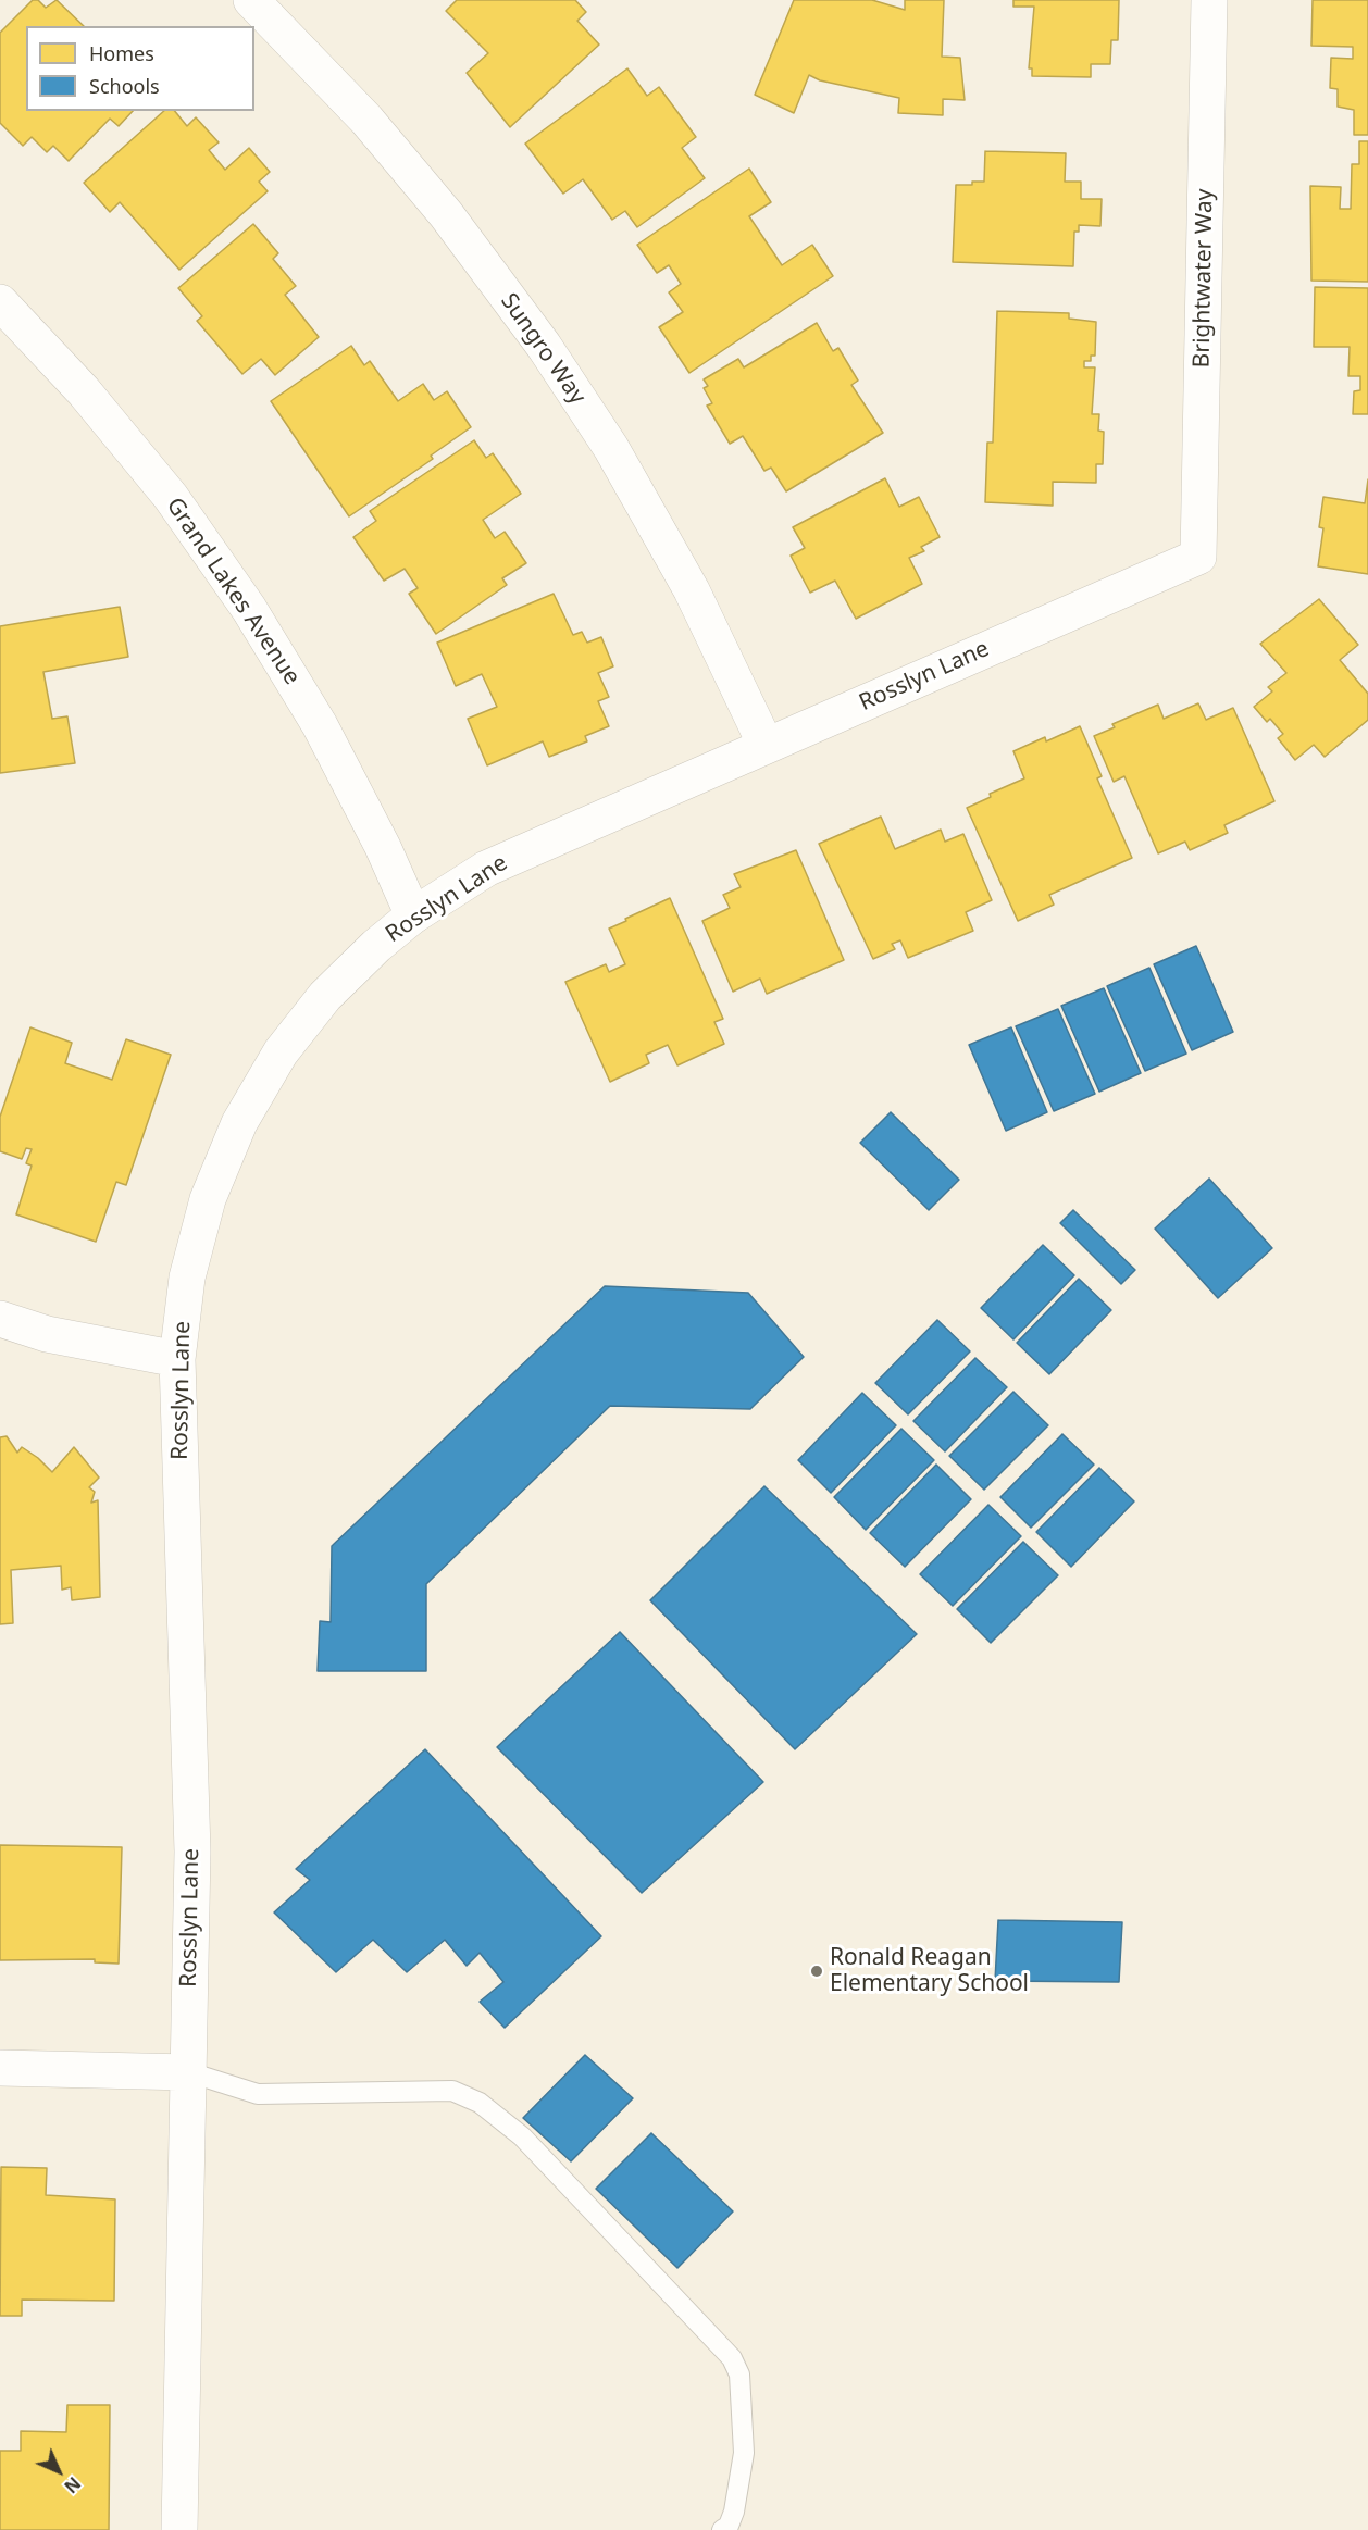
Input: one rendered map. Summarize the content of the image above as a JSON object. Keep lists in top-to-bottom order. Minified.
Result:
{"streets":{"street":["Brightwater Way","Sungro Way","Grand Lakes Avenue","Rosslyn Lane"]},"crossings":[["Brightwater Way","Rosslyn Lane"],["Sungro Way","Rosslyn Lane"],["Grand Lakes Avenue","Rosslyn Lane"]],"places":["Ronald Reagan Elementary School"],"legend":["Homes","Schools"],"north":"bottom right"}
